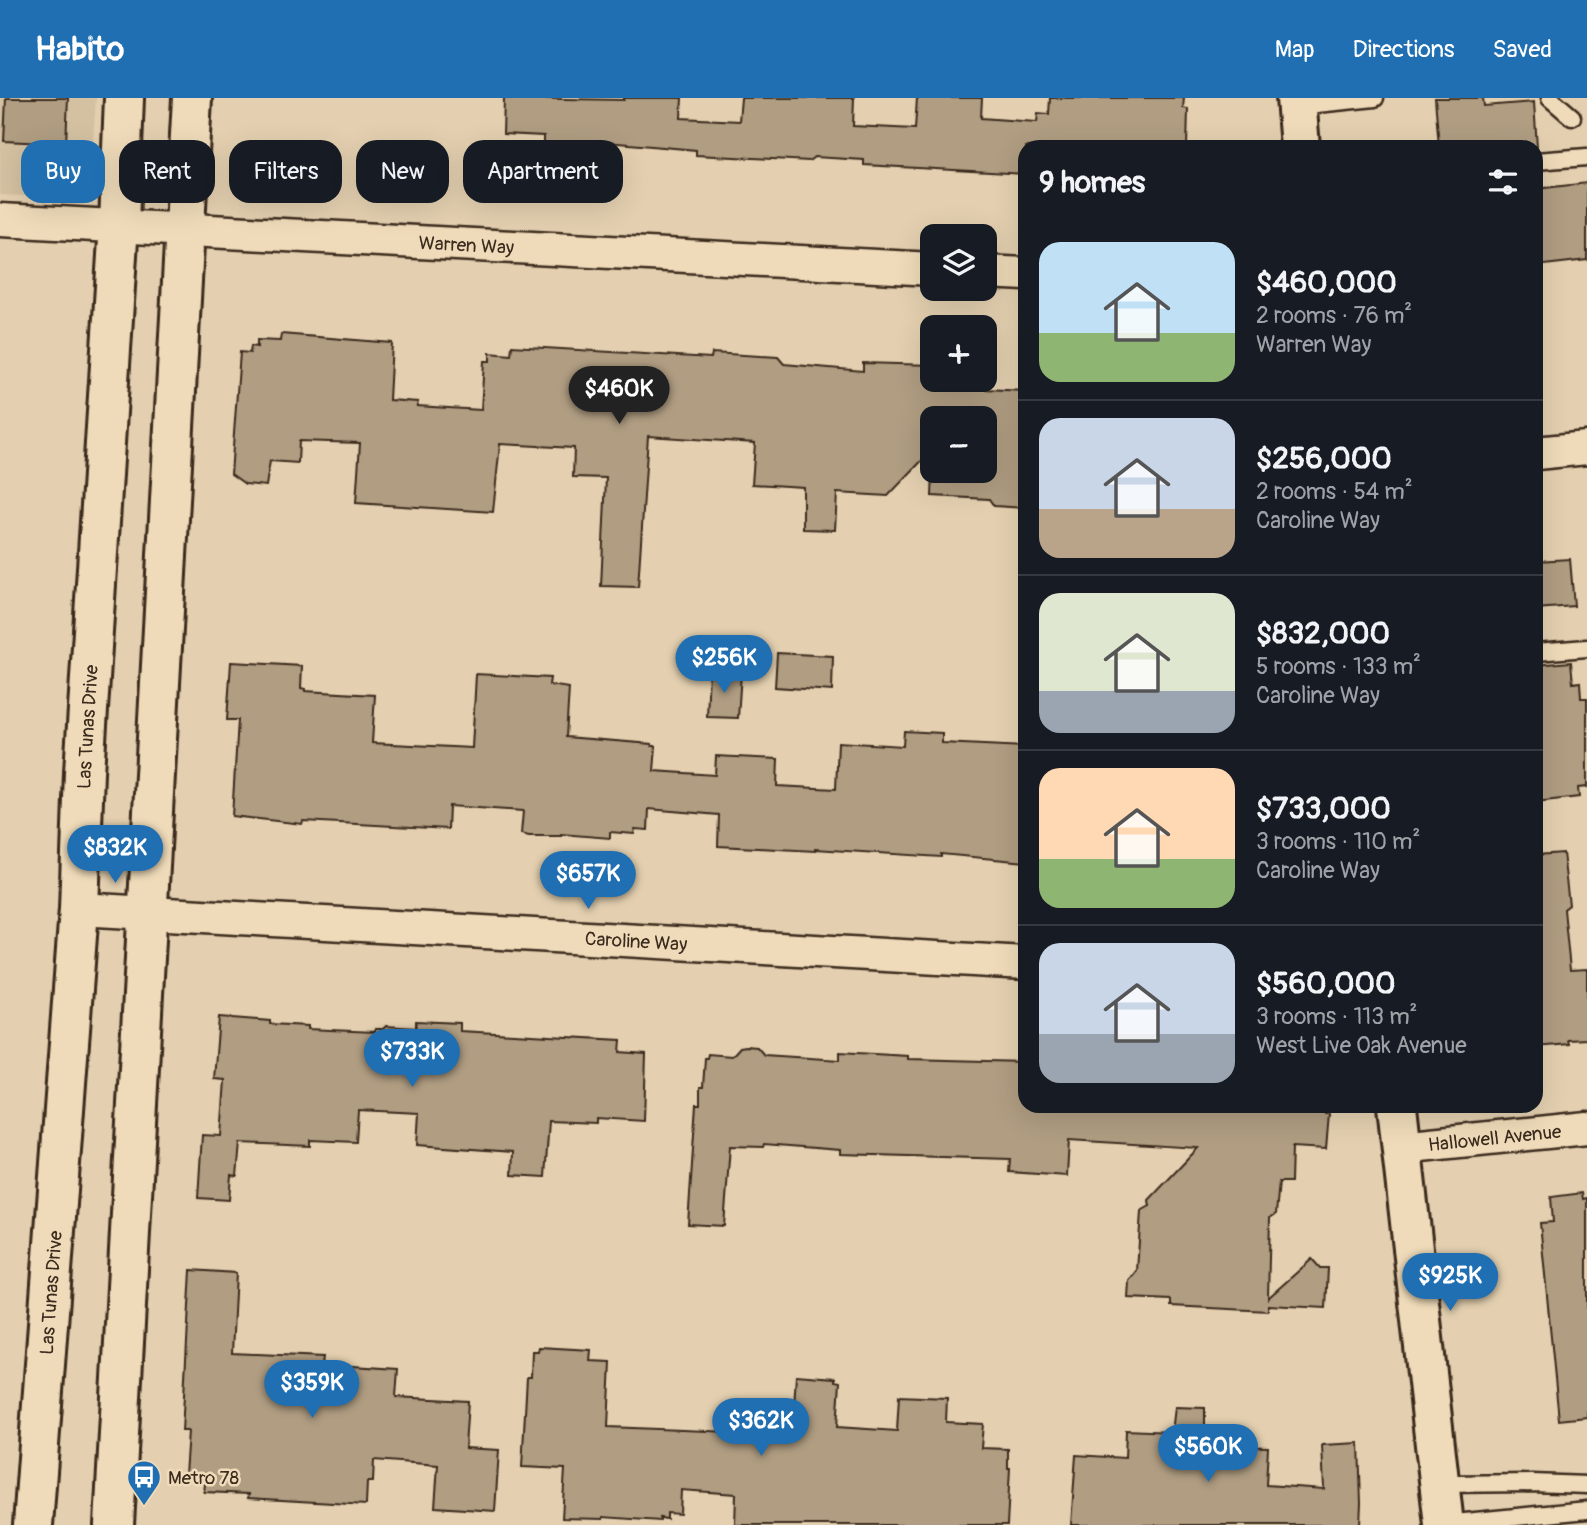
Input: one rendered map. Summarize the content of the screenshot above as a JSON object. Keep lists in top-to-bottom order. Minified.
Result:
{"streets":{"main road":["Las Tunas Drive"],"street":["Warren Way","Caroline Way","Hallowell Avenue"]},"crossings":[["Warren Way","Las Tunas Drive"],["Las Tunas Drive","Caroline Way"]],"places":{"bus stop":["Metro 78"]},"page":{"header":"Habito","nav":["Map","Directions","Saved"],"chip":["Buy","Rent","Filters","New","Apartment"],"heading":"9 homes","map_buttons":["+","−"],"list":[{"name":"$460,000","note":"2 rooms · 76 m² · Warren Way"},{"name":"$256,000","note":"2 rooms · 54 m² · Caroline Way"},{"name":"$832,000","note":"5 rooms · 133 m² · Caroline Way"},{"name":"$733,000","note":"3 rooms · 110 m² · Caroline Way"},{"name":"$560,000","note":"3 rooms · 113 m² · West Live Oak Avenue"}],"price":["$460K","$256K","$832K","$657K","$733K","$925K","$359K","$362K","$560K"]}}
